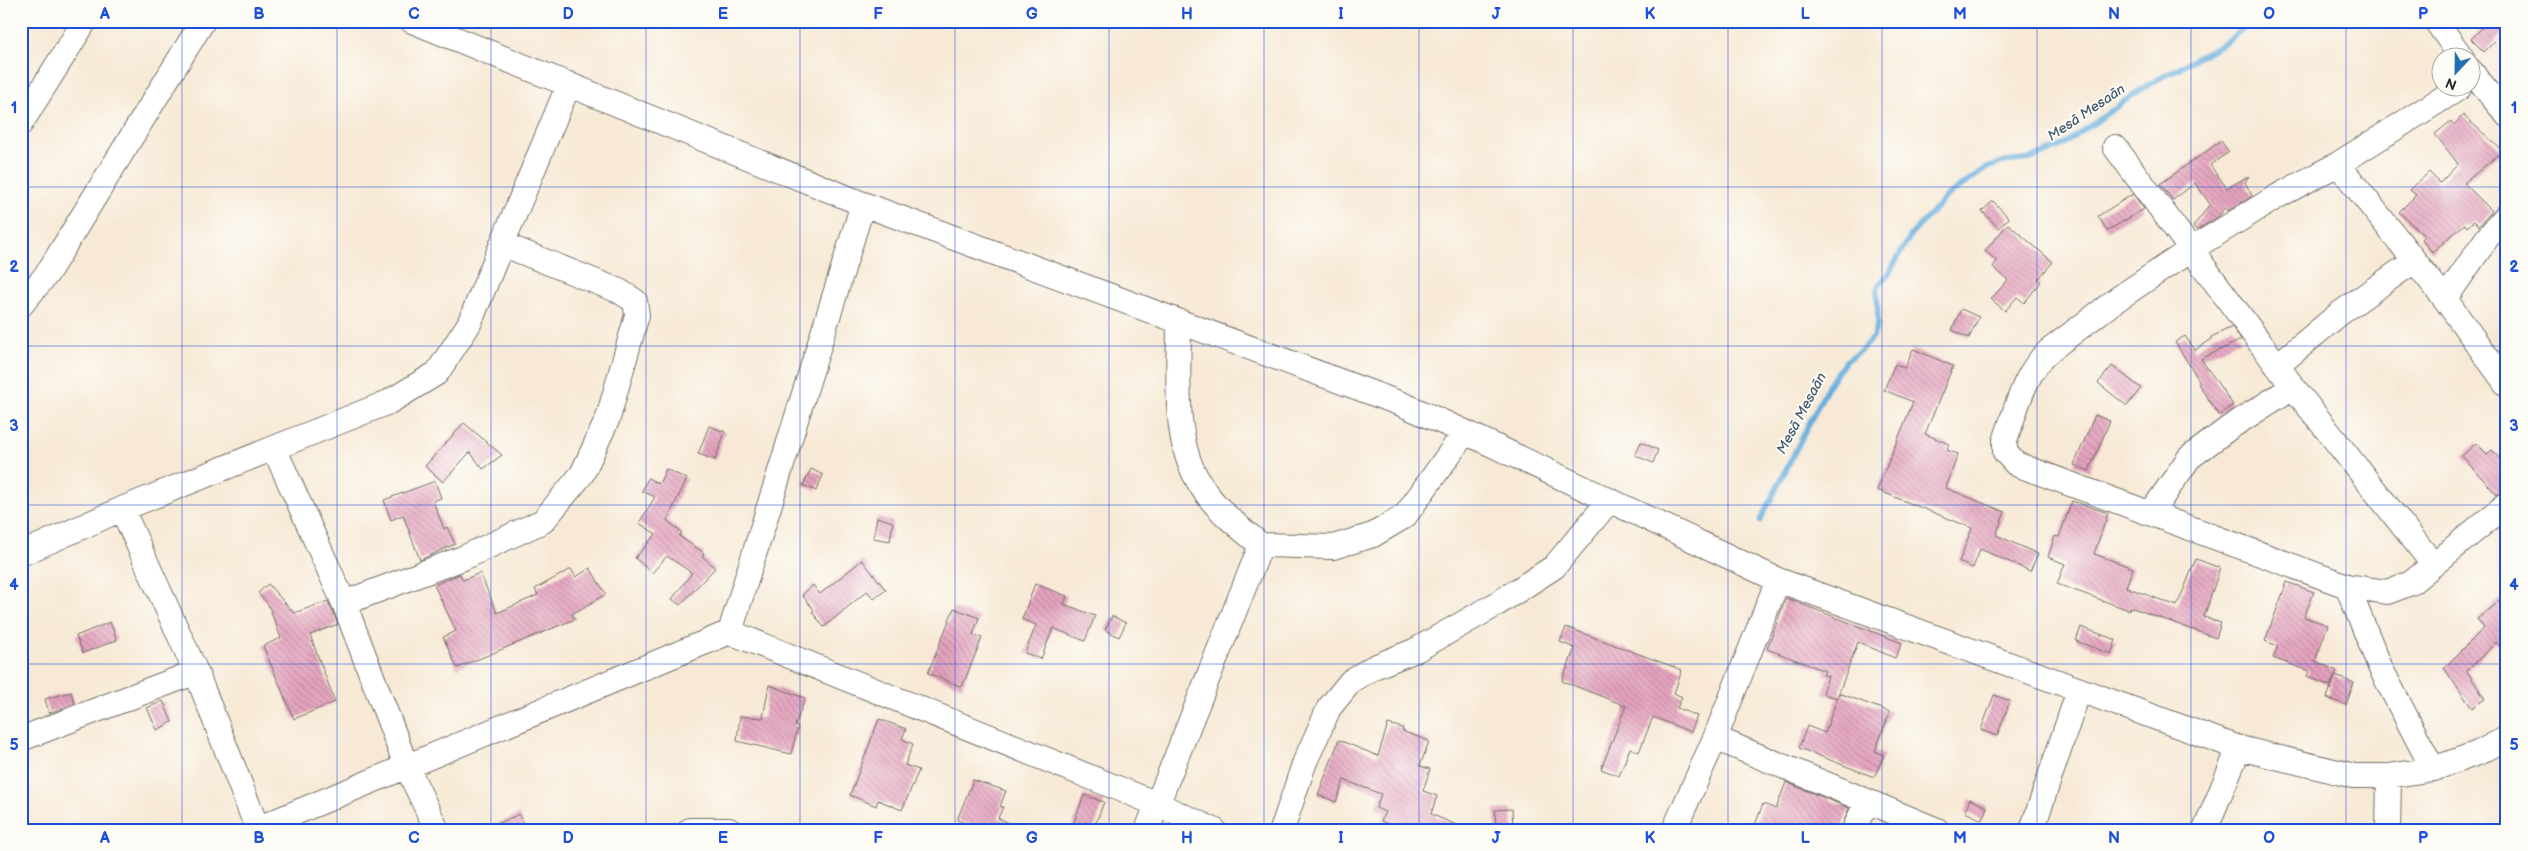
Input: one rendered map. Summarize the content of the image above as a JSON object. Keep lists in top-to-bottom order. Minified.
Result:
{"water":["Mesā Mesaān"],"north":"bottom","grid":{"columns":["A","B","C","D","E","F","G","H","I","J","K","L","M","N","O","P"],"rows":["1","2","3","4","5"]}}
